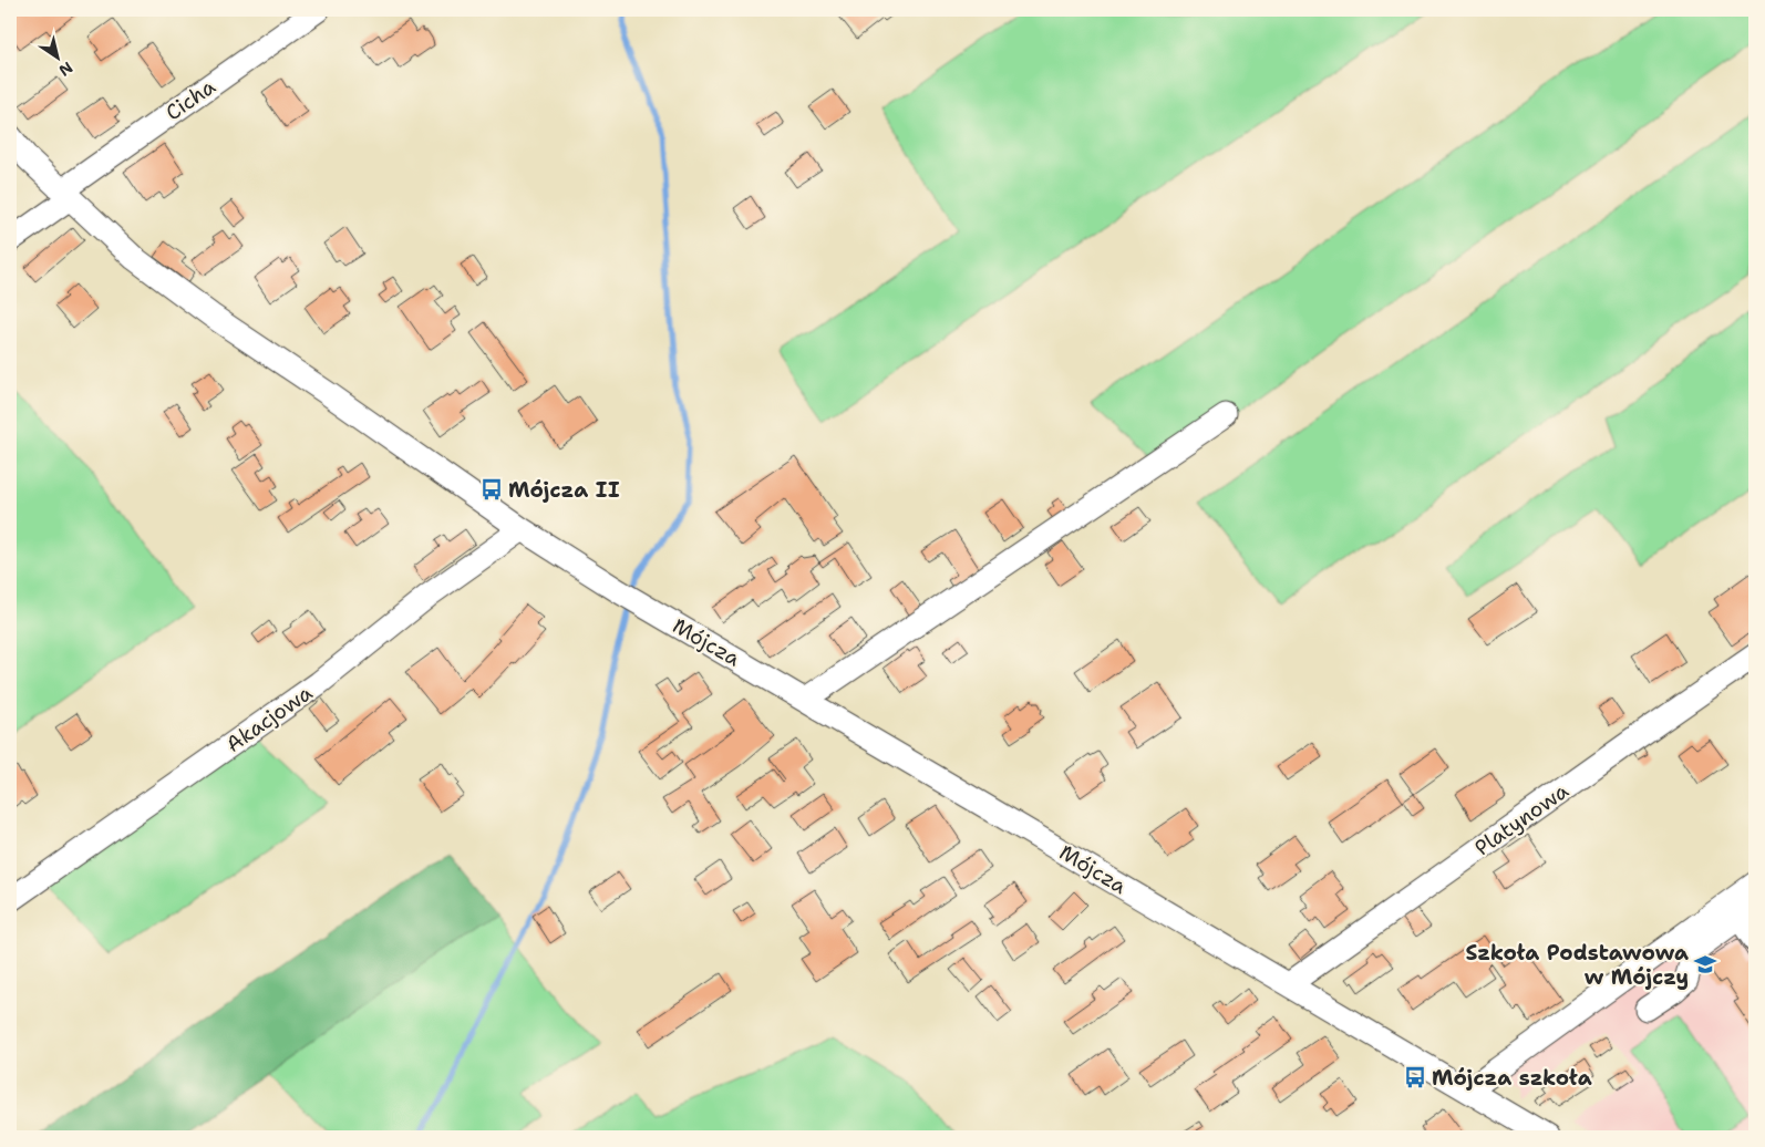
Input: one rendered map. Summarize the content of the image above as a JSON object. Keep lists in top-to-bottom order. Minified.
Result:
{"streets":{"street":["Cicha","Mójcza","Akacjowa","Platynowa"]},"crossings":[["Cicha","Mójcza"],["Mójcza","Akacjowa"],["Mójcza","Platynowa"]],"places":{"bus stop":["Mójcza II","Mójcza szkoła"],"school or university":["Szkoła Podstawowa w Mójczy"]},"north":"bottom right"}
